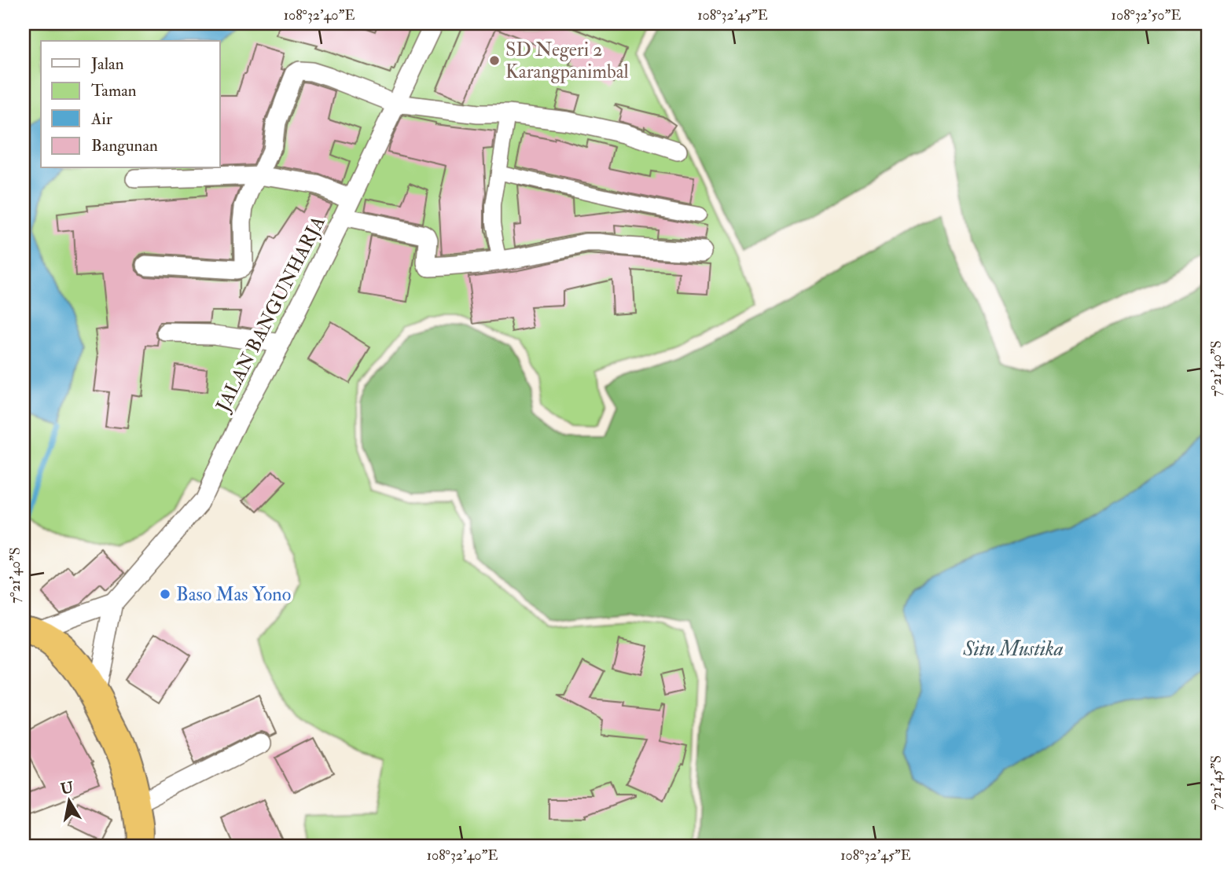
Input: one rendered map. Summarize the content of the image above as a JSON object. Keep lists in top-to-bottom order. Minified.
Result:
{"streets":{"street":["JALAN BANGUNHARJA"]},"water":["Situ Mustika"],"places":["SD Negeri 2 Karangpanimbal","Baso Mas Yono"],"legend":["Jalan","Taman","Air","Bangunan"],"north":"top","coordinates":["108°32'40\"E","108°32'45\"E","108°32'50\"E","7°21'40\"S","7°21'45\"S"]}
